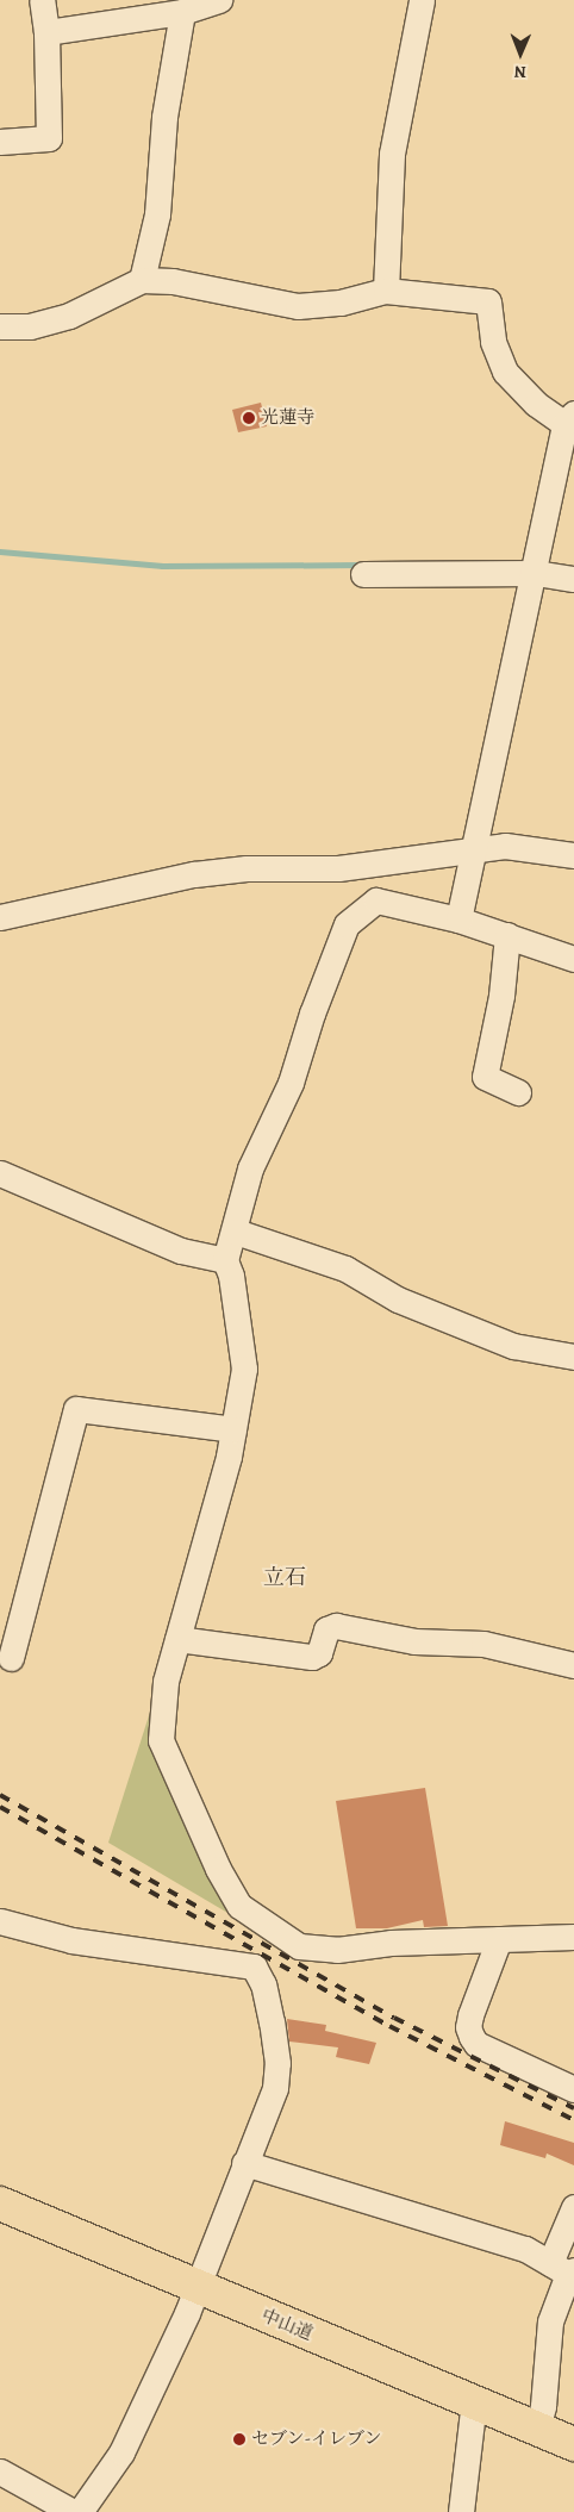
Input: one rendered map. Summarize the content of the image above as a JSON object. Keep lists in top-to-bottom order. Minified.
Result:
{"streets":{"highway":["中山道"]},"districts":["立石"],"places":["光蓮寺","セブン-イレブン"],"north":"bottom"}
